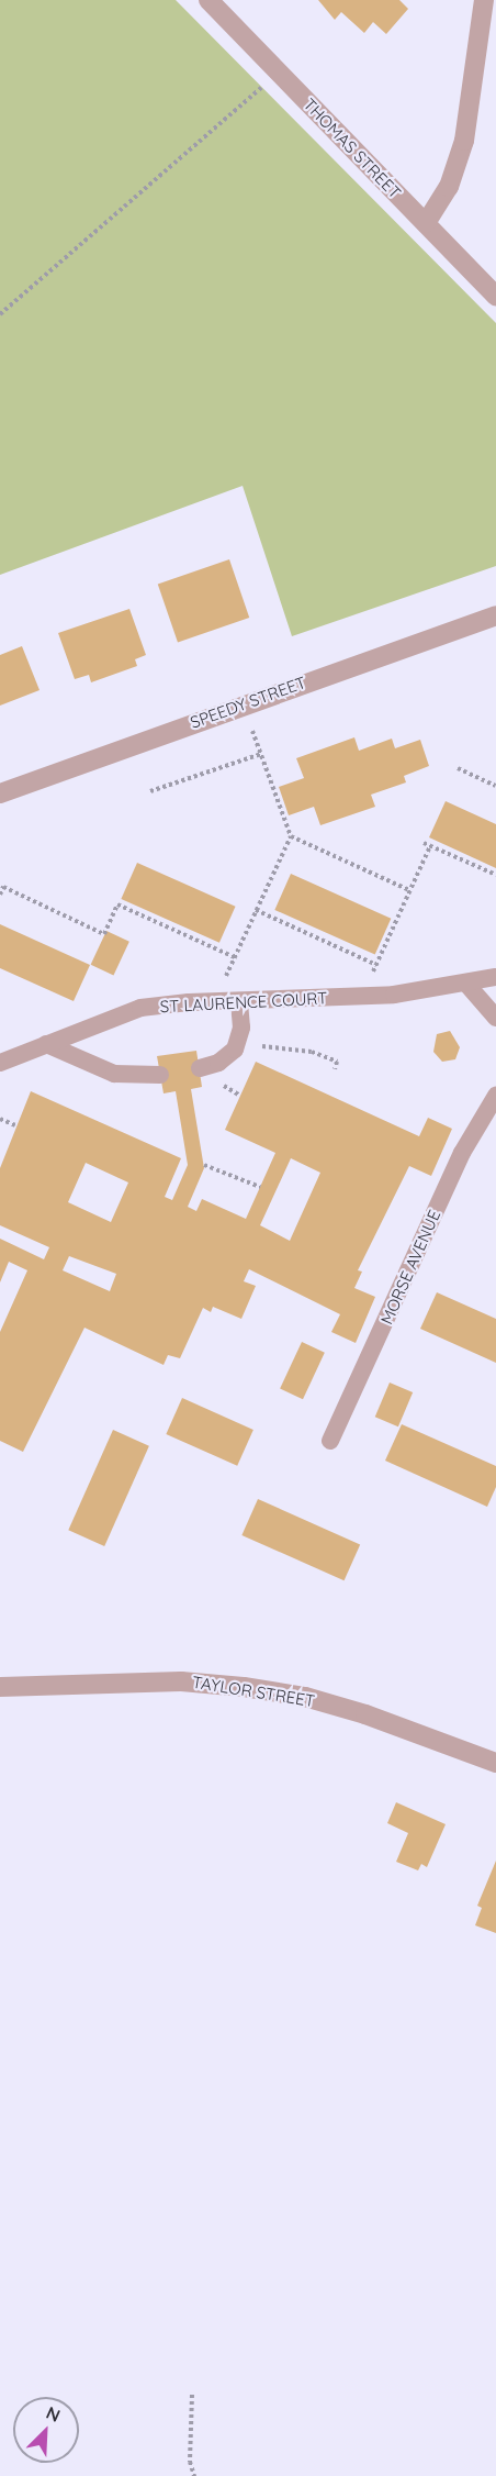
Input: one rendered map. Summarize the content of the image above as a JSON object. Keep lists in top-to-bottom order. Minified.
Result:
{"streets":{"street":["THOMAS STREET","SPEEDY STREET","TAYLOR STREET"],"lane":["ST LAURENCE COURT","MORSE AVENUE"]},"north":"top right"}
